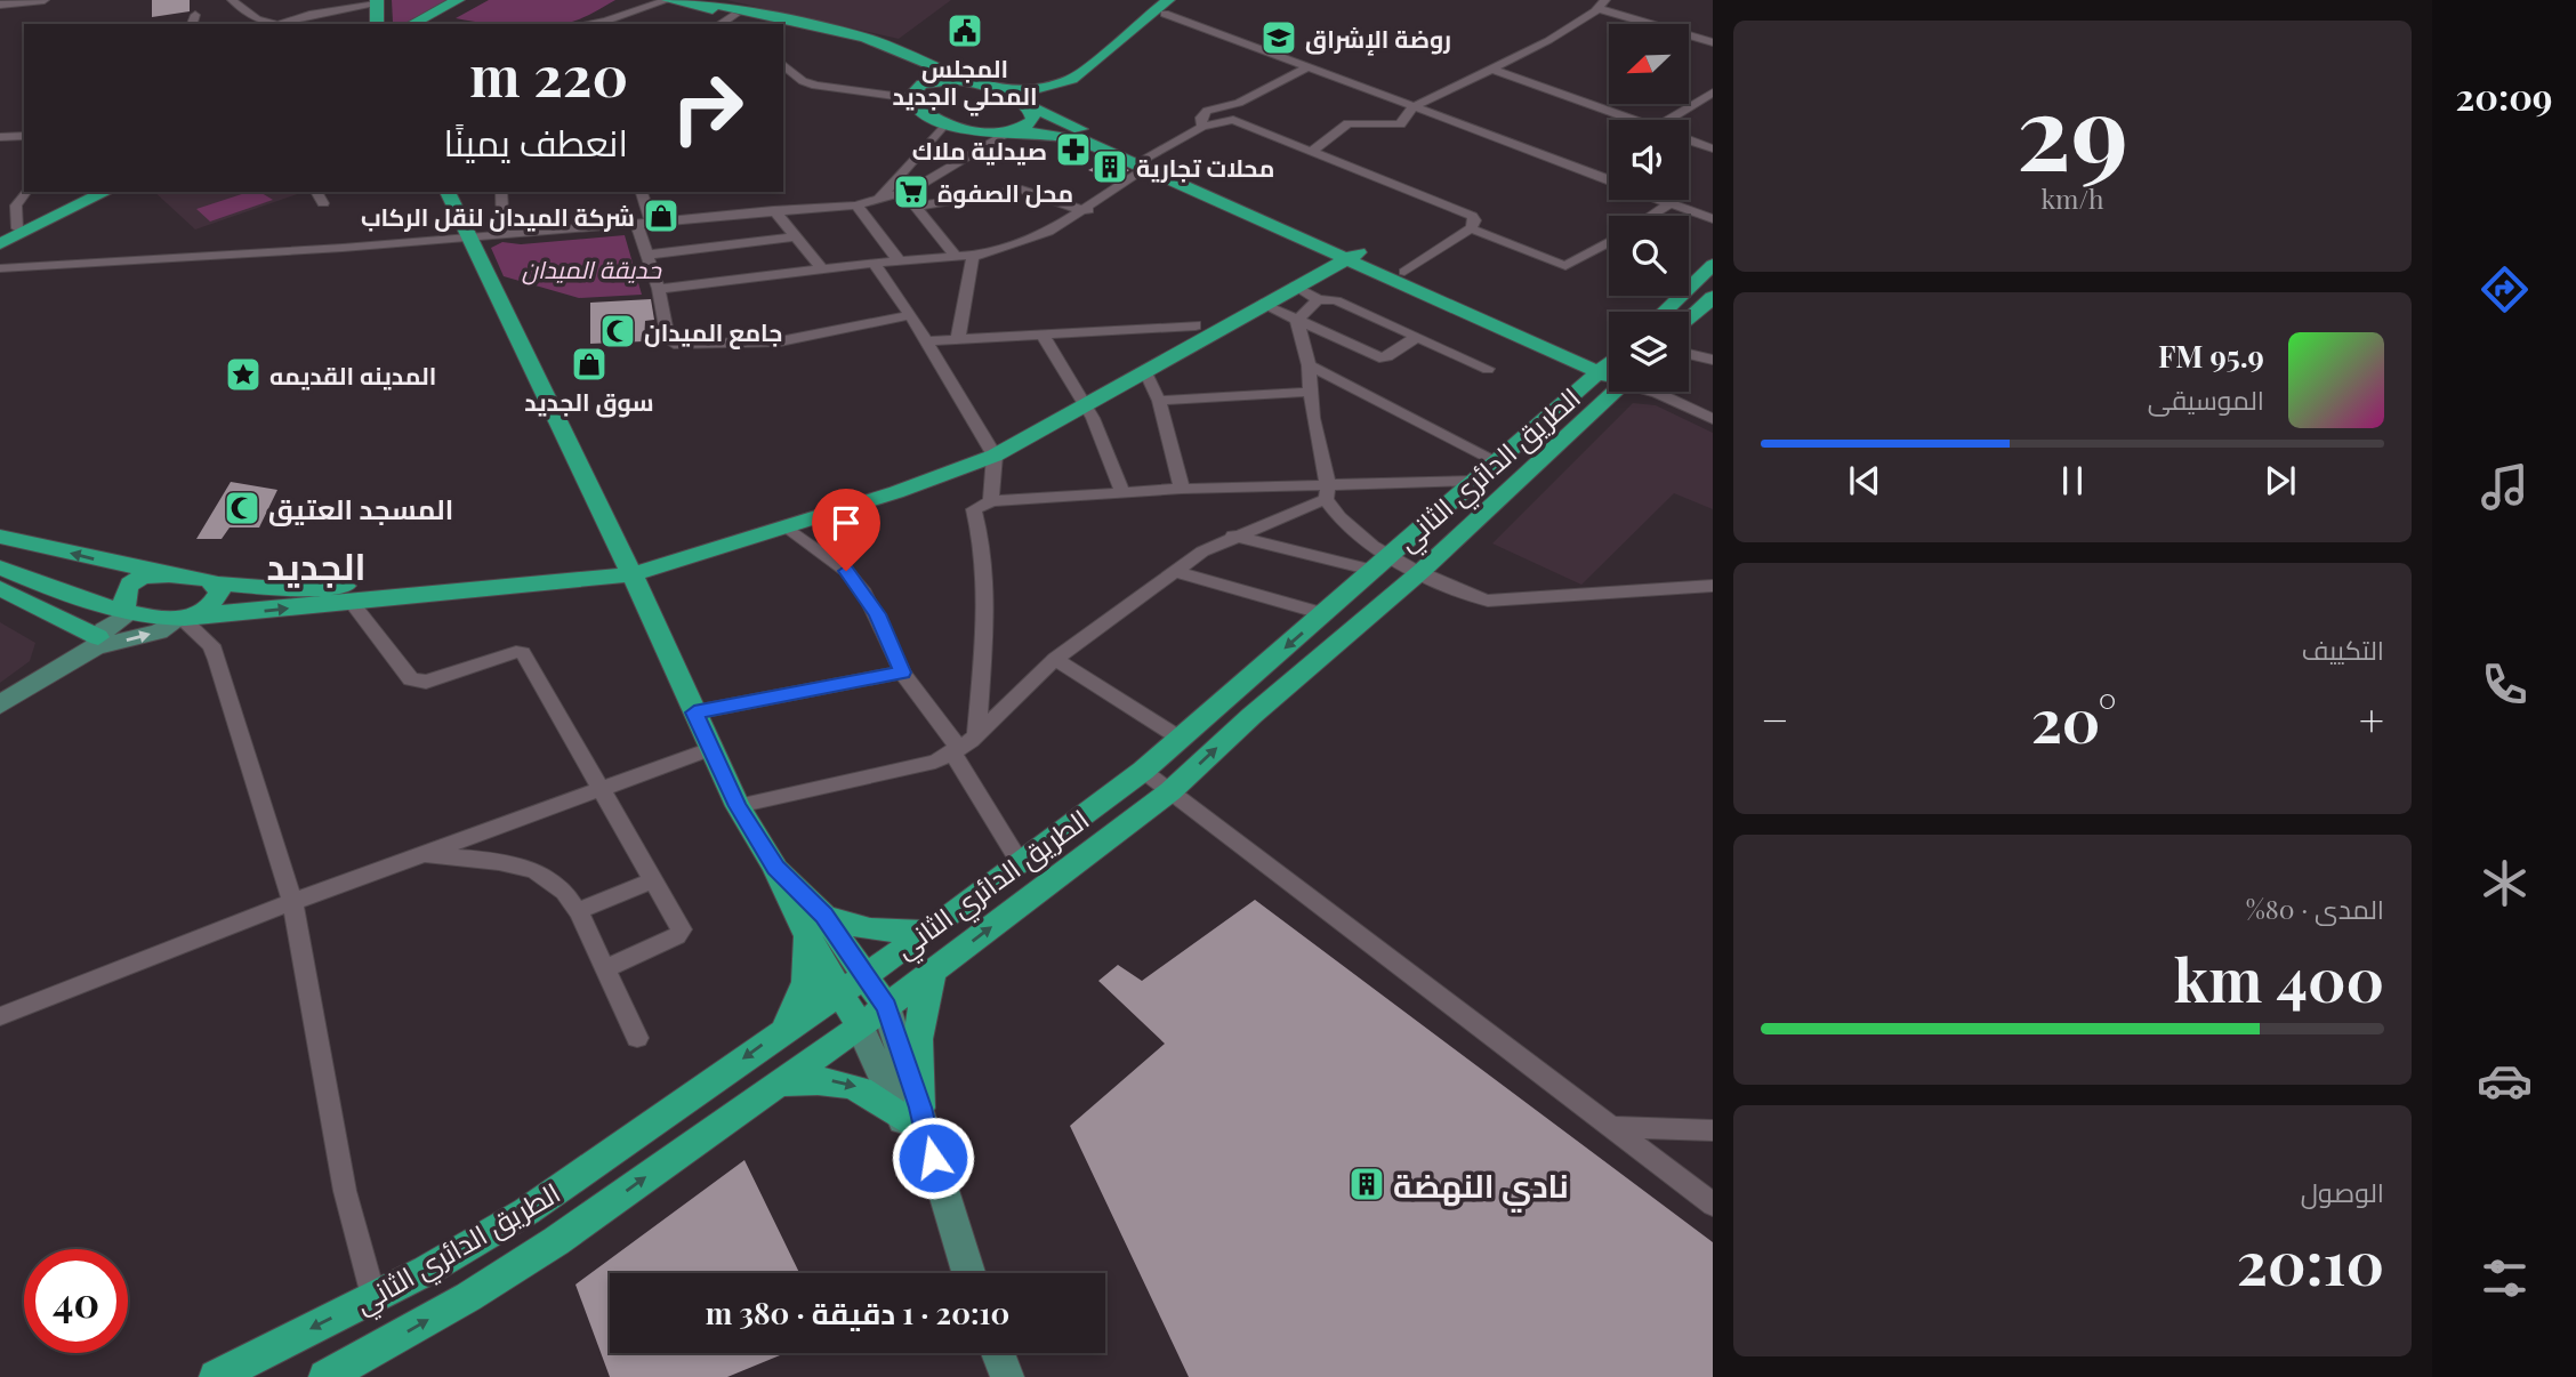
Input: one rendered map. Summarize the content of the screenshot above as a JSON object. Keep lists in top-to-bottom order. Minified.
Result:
{"streets":{"main road":["الطريق الدائري الثاني"]},"districts":["الجديد"],"parks":["حديقة الميدان"],"places":{"public building":["المجلس المحلي الجديد"],"school or university":["روضة الإشراق"],"pharmacy":["صيدلية ملاك"],"building":["محلات تجارية","نادي النهضة"],"supermarket":["محل الصفوة"],"shop":["شركة الميدان لنقل الركاب","سوق الجديد"],"mosque":["جامع الميدان","المسجد العتيق"],"place":["المدينه القديمه"]},"north":"bottom left","page":{"tabs":"20:09","tile":[["29","km/h"],"التكييف",["المدى · 80%","400 km"],["الوصول","20:10"]],"turn":["220 m","انعطف يمينًا"],"song":["95.9 FM","الموسيقى"],"heat":["−","20°","+"],"limit":"40","trip":"20:10 · 1 دقيقة · 380 m"}}
